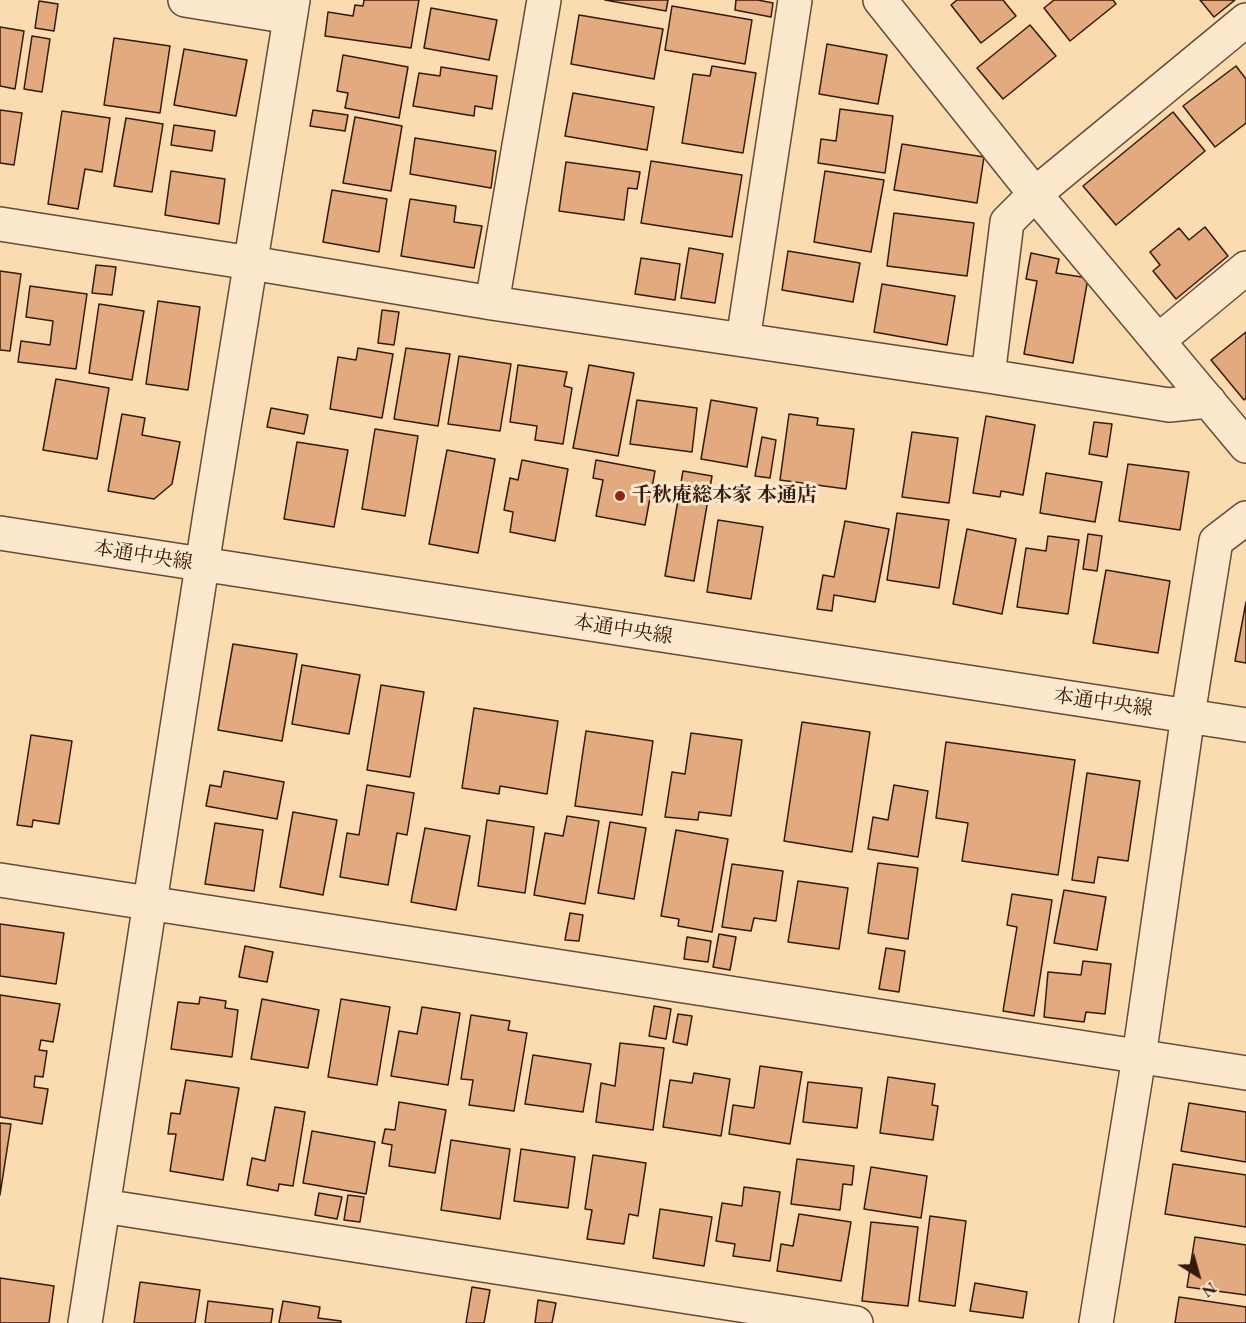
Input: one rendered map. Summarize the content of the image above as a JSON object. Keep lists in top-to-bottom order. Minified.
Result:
{"streets":{"street":["本通中央線"]},"places":["千秋庵総本家 本通店"],"north":"bottom right"}
